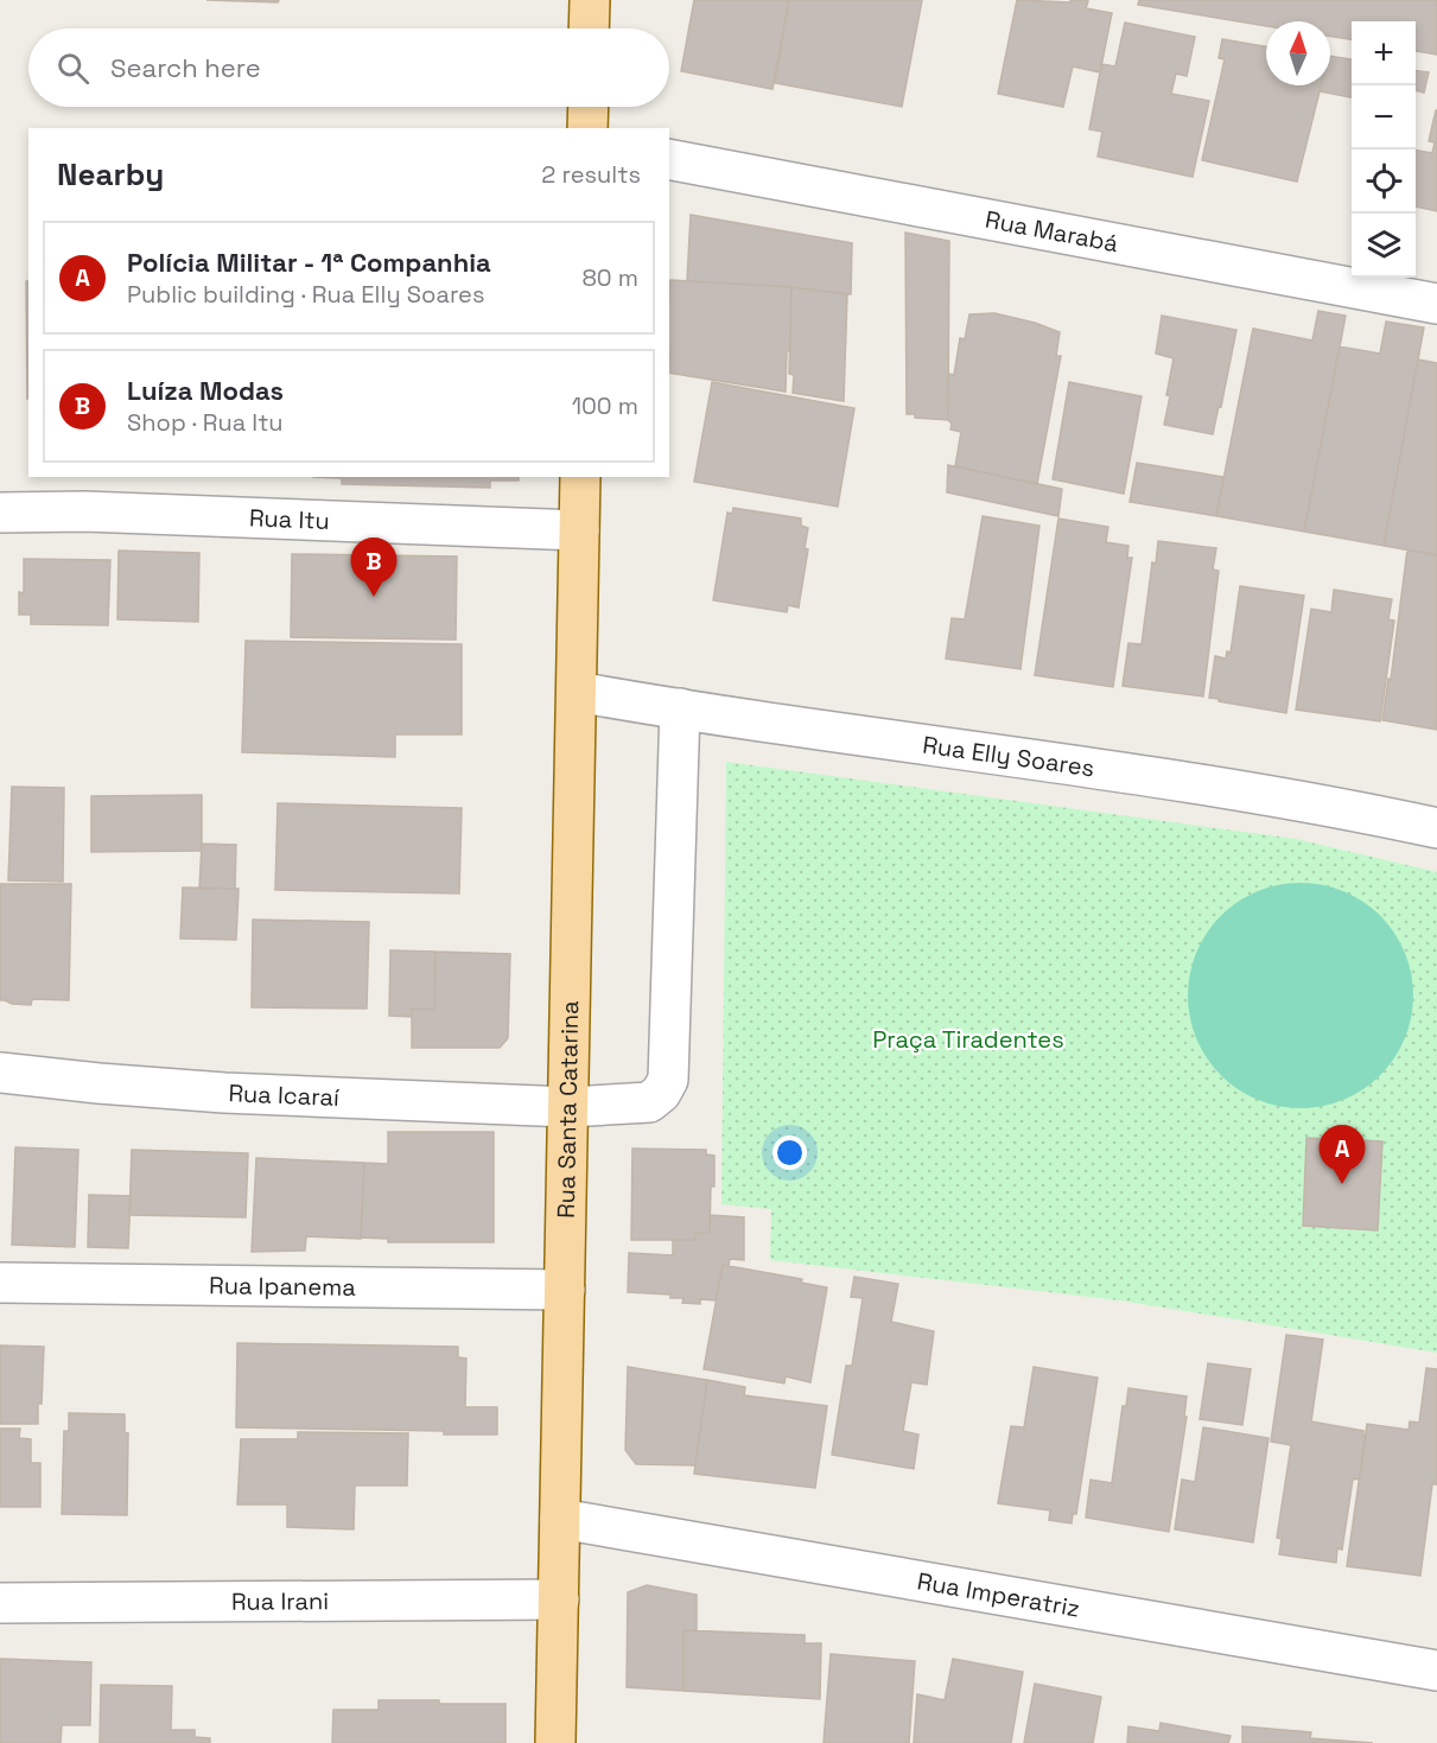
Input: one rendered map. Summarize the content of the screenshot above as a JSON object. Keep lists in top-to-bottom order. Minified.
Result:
{"streets":{"main road":["Rua Santa Catarina"],"street":["Rua Marabá","Rua Itu","Rua Elly Soares","Rua Icaraí","Rua Ipanema","Rua Imperatriz","Rua Irani"]},"crossings":[["Rua Itu","Rua Santa Catarina"],["Rua Elly Soares","Rua Icaraí"],["Rua Elly Soares","Rua Santa Catarina"],["Rua Icaraí","Rua Santa Catarina"],["Rua Santa Catarina","Rua Ipanema"],["Rua Santa Catarina","Rua Imperatriz"],["Rua Santa Catarina","Rua Irani"]],"parks":["Praça Tiradentes"],"north":"top","page":{"map_buttons":["+","−"],"search":"Search here","heading":["Nearby","2 results"],"list":[{"mark":"A","name":"Polícia Militar - 1ª Companhia","note":"Public building · Rua Elly Soares","value":"80 m"},{"mark":"B","name":"Luíza Modas","note":"Shop · Rua Itu","value":"100 m"}],"pins":["B","A"]}}
